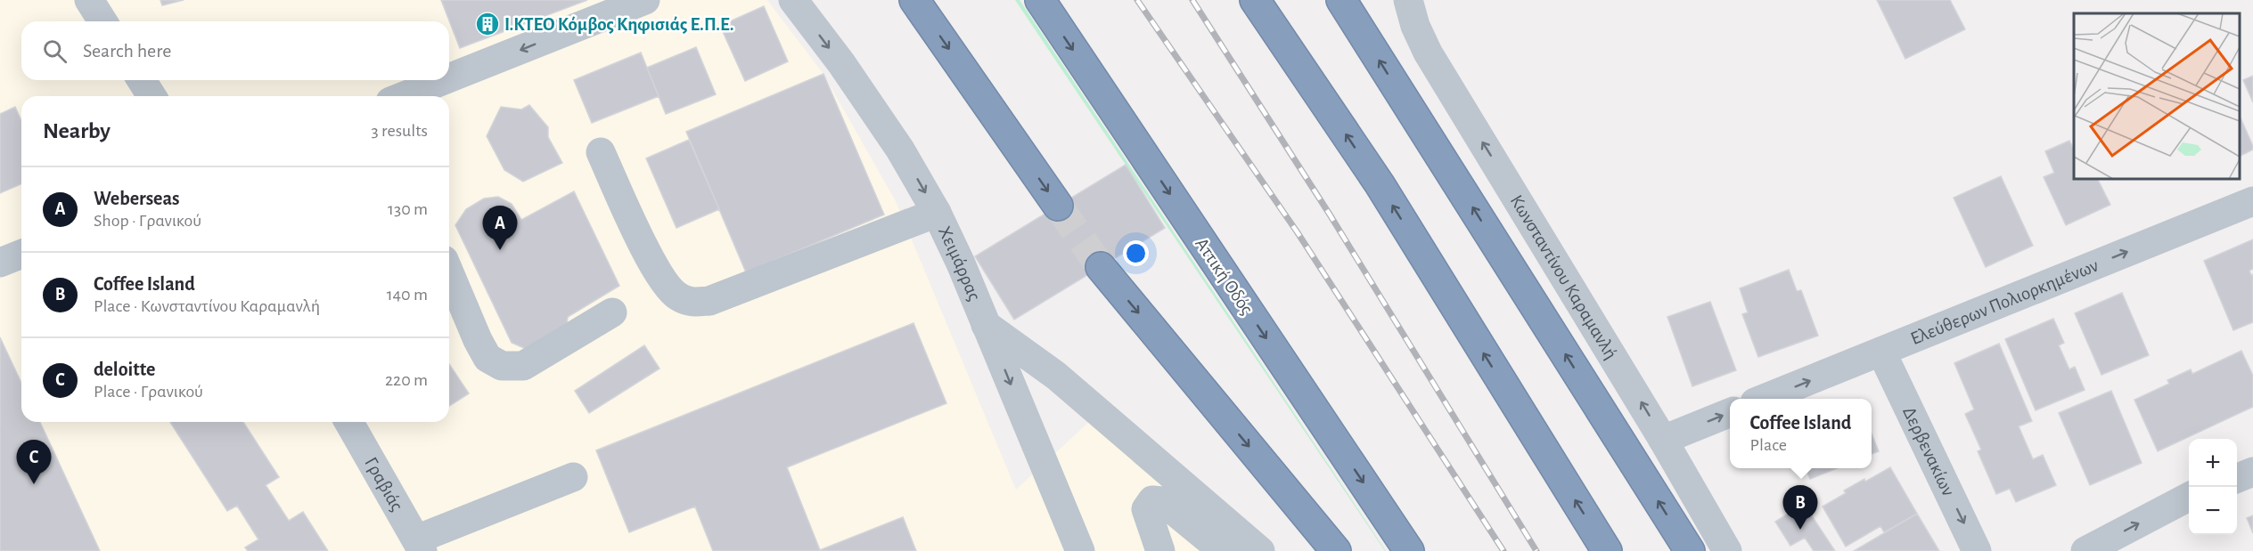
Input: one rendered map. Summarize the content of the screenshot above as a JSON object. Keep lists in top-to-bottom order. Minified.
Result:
{"streets":{"highway":["Αττική Οδός"],"street":["Χειμάρρας","Κωνσταντίνου Καραμανλή","Ελεύθερων Πολιορκημένων","Δερβενακίων","Γραβιάς"]},"crossings":[["Ελεύθερων Πολιορκημένων","Δερβενακίων"]],"one_way":["Κωνσταντίνου Καραμανλή","Ελεύθερων Πολιορκημένων","Δερβενακίων"],"places":{"building":["Ι.ΚΤΕΟ Κόμβος Κηφισιάς Ε.Π.Ε."]},"page":{"search":"Search here","heading":["Nearby","3 results"],"list":[{"mark":"A","name":"Weberseas","note":"Shop · Γρανικού","value":"130 m"},{"mark":"B","name":"Coffee Island","note":"Place · Κωνσταντίνου Καραμανλή","value":"140 m"},{"mark":"C","name":"deloitte","note":"Place · Γρανικού","value":"220 m"}],"pins":["A","C","B"],"popup":["Coffee Island","Place"],"map_buttons":["+","−"]}}
